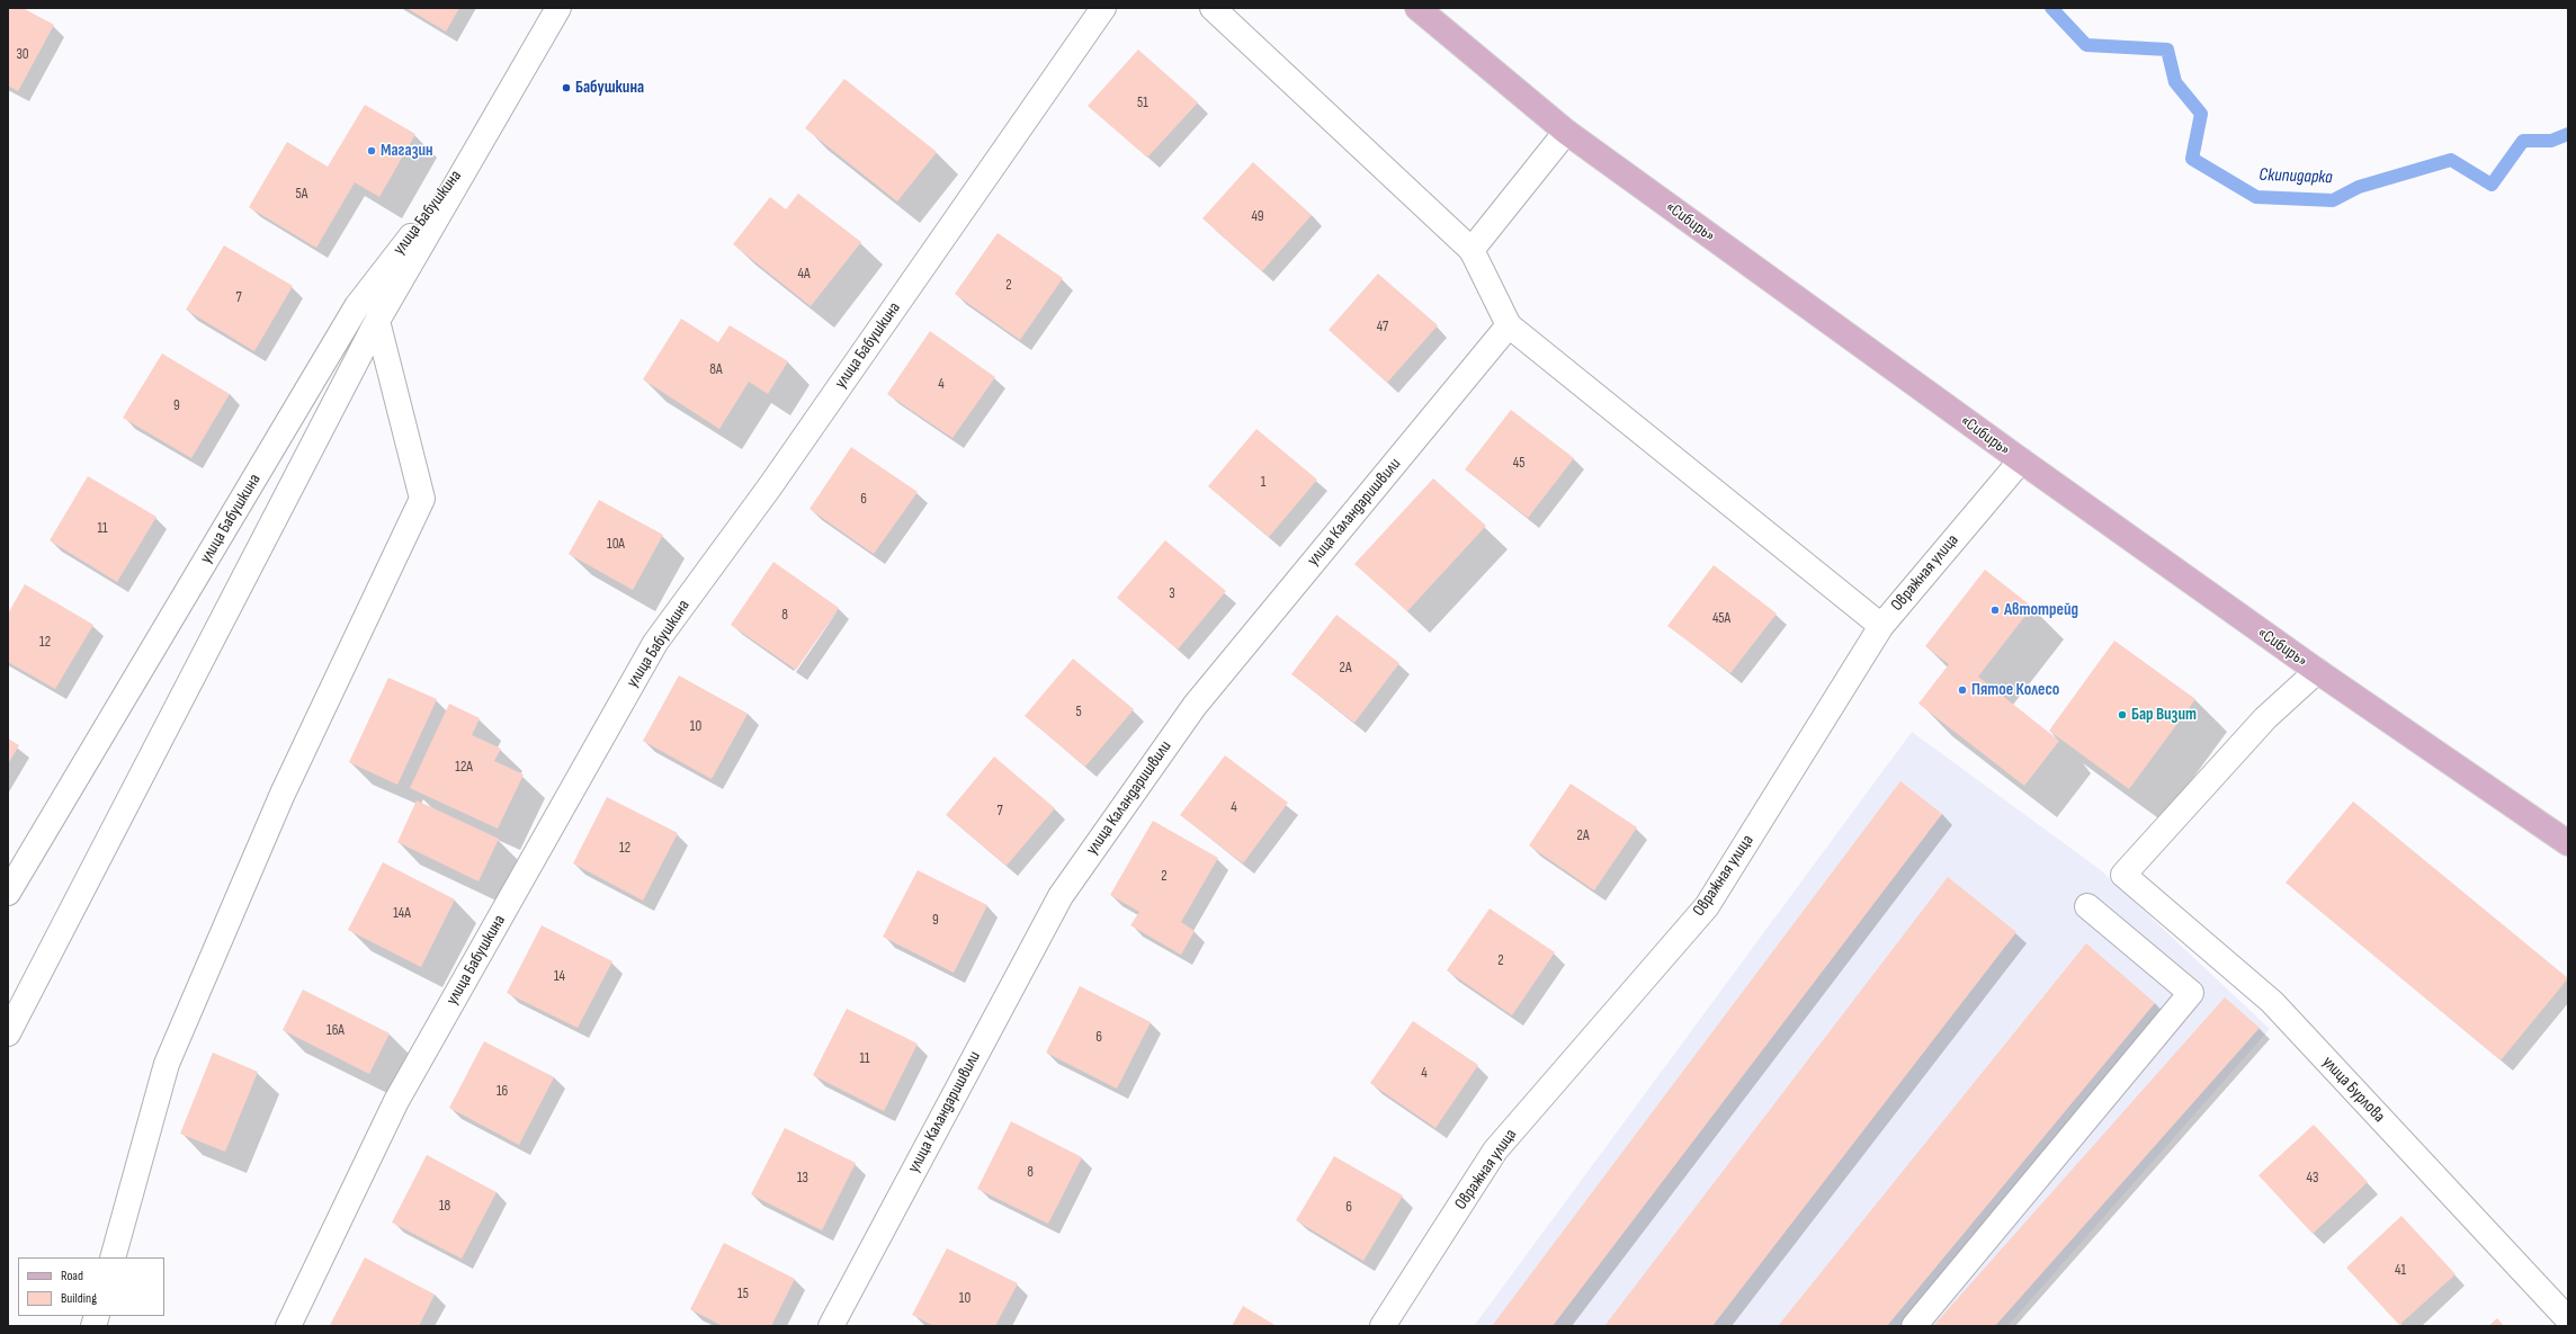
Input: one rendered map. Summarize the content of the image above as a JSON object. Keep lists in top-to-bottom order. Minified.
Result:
{"streets":{"main road":["«Сибирь»"],"street":["улица Бабушкина","улица Каландаришвили","Овражная улица","улица Бурлова"]},"crossings":[["«Сибирь»","Овражная улица"],["«Сибирь»","улица Бурлова"]],"water":["Скипидарка"],"places":["Бабушкина","Магазин","Автотрейд","Пятое Колесо","Бар Визит"],"house_numbers":["30","51","5А","49","4А","2","7","47","8А","4","9","45","1","6","11","10А","3","8","45А","12","2А","5","10","12А","4","7","2А","12","2","14А","9","2","14","16А","6","11","4","16","8","13","43","18","6","41","15","10"],"legend":["Road","Building"]}
